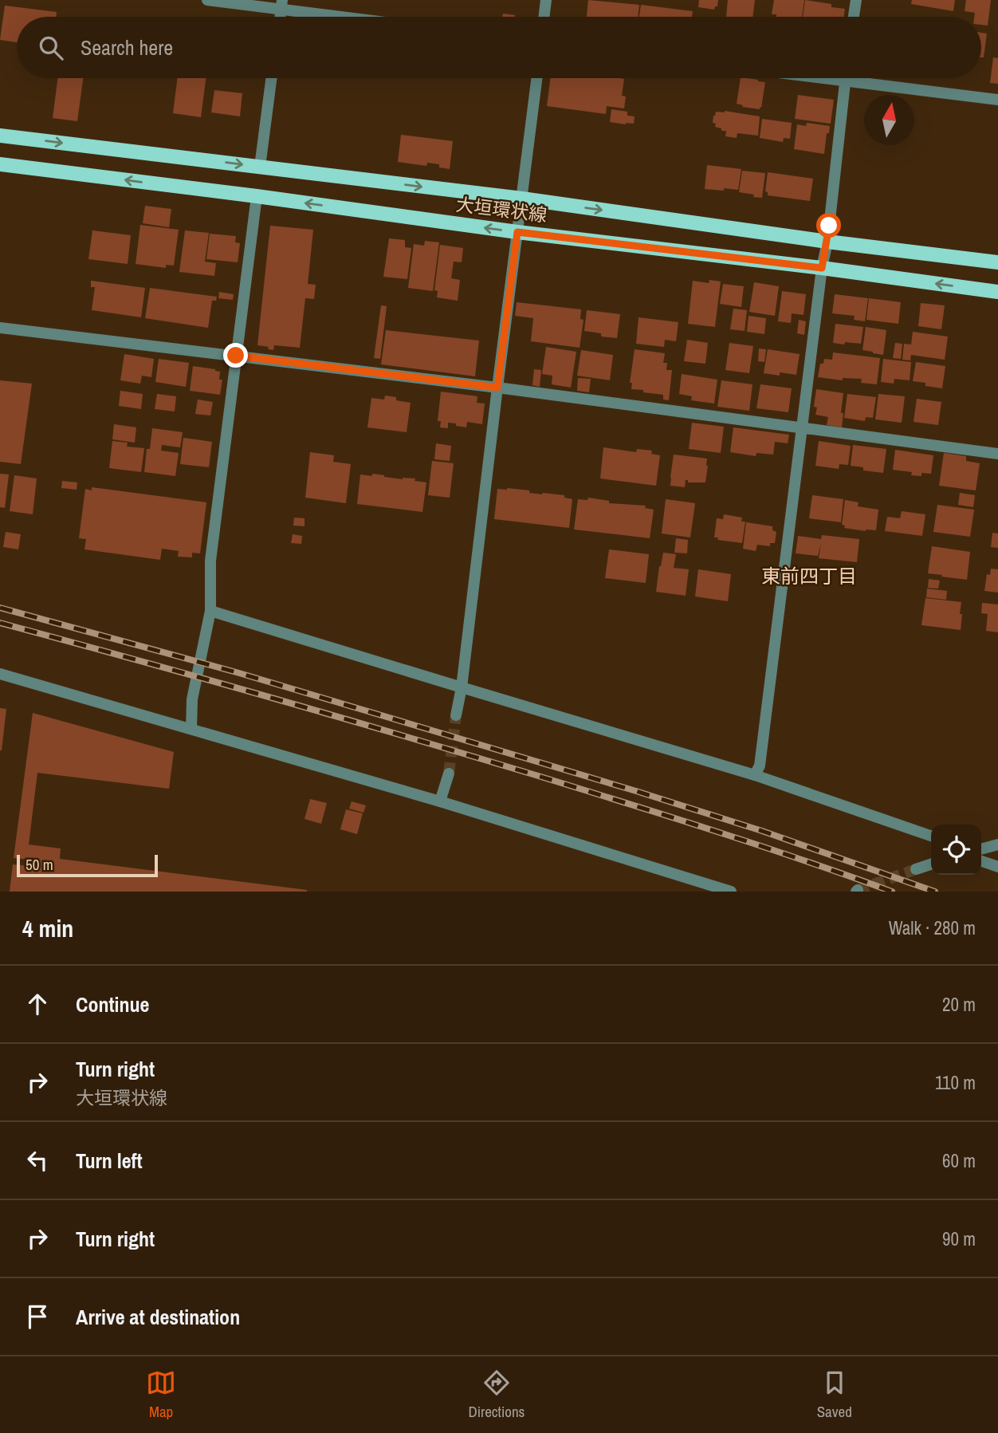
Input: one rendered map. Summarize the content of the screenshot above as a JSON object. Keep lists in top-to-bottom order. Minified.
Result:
{"streets":{"main road":["大垣環状線"]},"districts":["東前四丁目"],"scale_bar":"50 m","north":"top","page":{"search":"Search here","scale":"50 m","heading":["4 min","Walk · 280 m"],"list":[["Continue","20 m"],["Turn right","大垣環状線","110 m"],["Turn left","60 m"],["Turn right","90 m"],"Arrive at destination"],"nav":["Map","Directions","Saved"]}}
